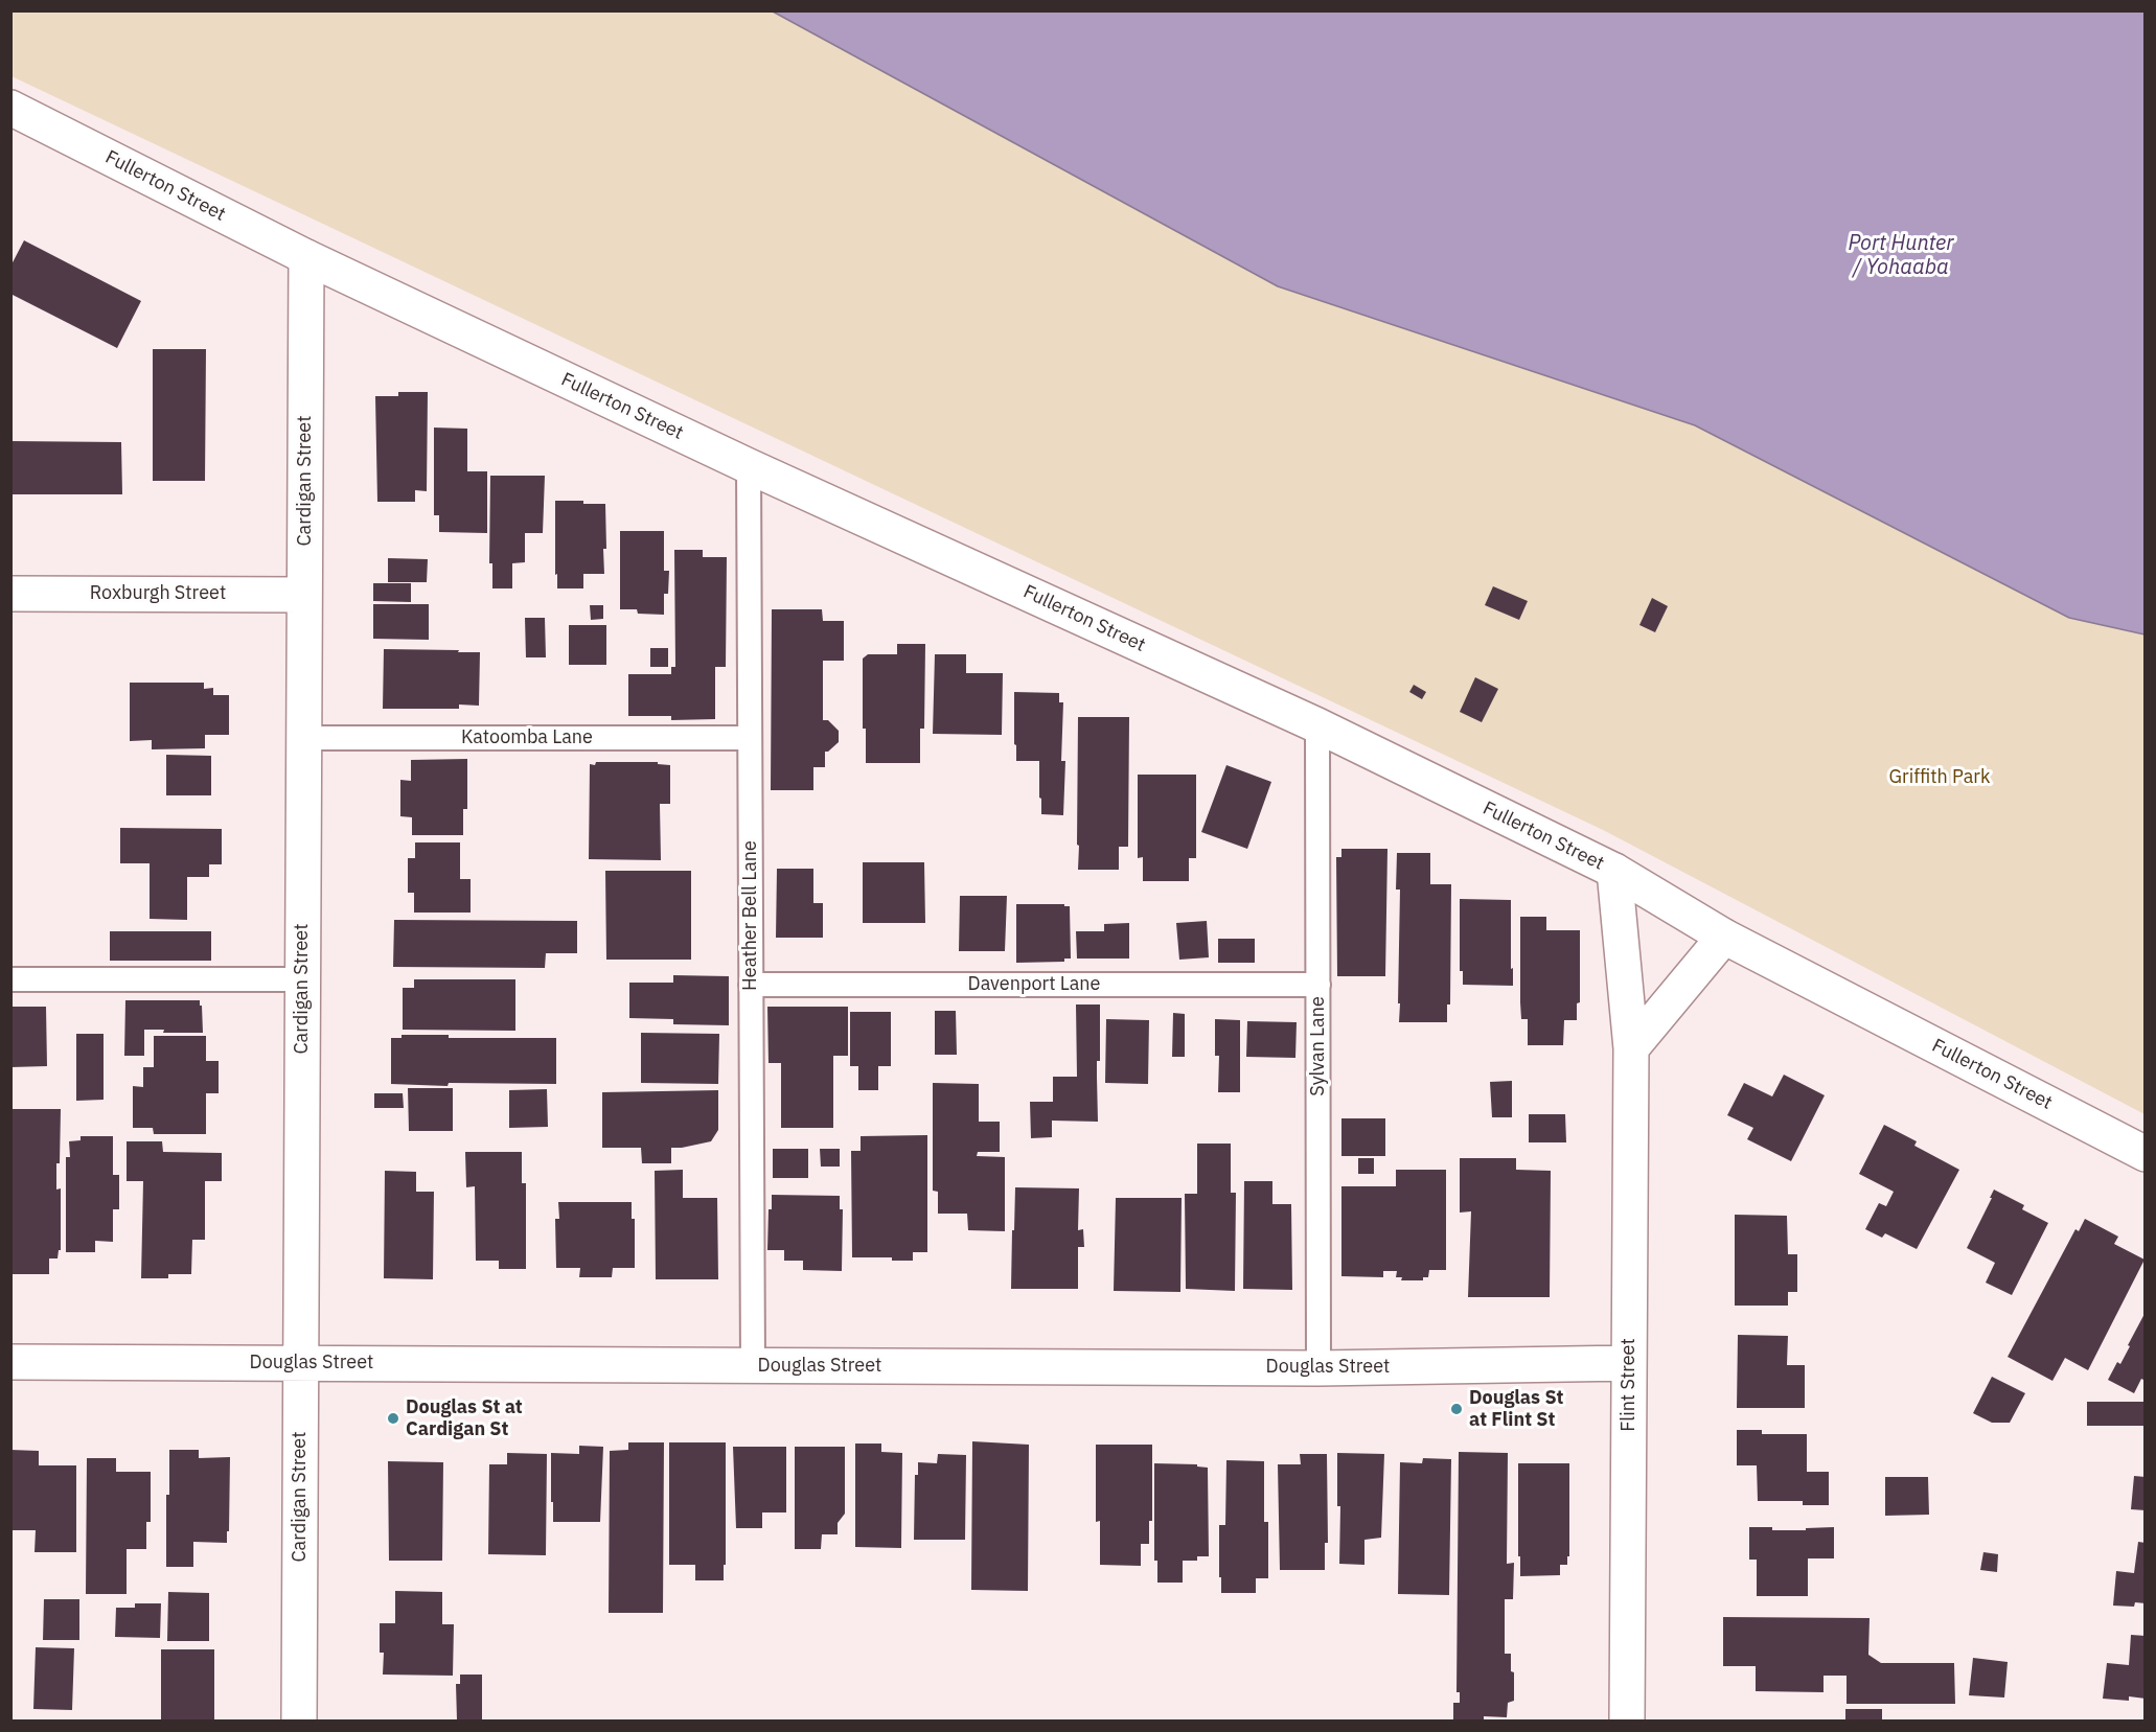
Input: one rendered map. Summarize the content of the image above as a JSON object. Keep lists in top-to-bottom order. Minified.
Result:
{"streets":{"street":["Fullerton Street","Cardigan Street","Roxburgh Street","Douglas Street","Flint Street"],"lane":["Katoomba Lane","Heather Bell Lane","Davenport Lane","Sylvan Lane"]},"crossings":[["Fullerton Street","Cardigan Street"],["Fullerton Street","Heather Bell Lane"],["Fullerton Street","Sylvan Lane"],["Fullerton Street","Flint Street"],["Cardigan Street","Roxburgh Street"],["Cardigan Street","Katoomba Lane"],["Cardigan Street","Douglas Street"],["Katoomba Lane","Heather Bell Lane"],["Heather Bell Lane","Davenport Lane"],["Heather Bell Lane","Douglas Street"],["Davenport Lane","Sylvan Lane"],["Sylvan Lane","Douglas Street"],["Douglas Street","Flint Street"]],"water":["Port Hunter / Yohaaba"],"parks":["Griffith Park"],"places":["Douglas St at Flint St","Douglas St at Cardigan St"]}
